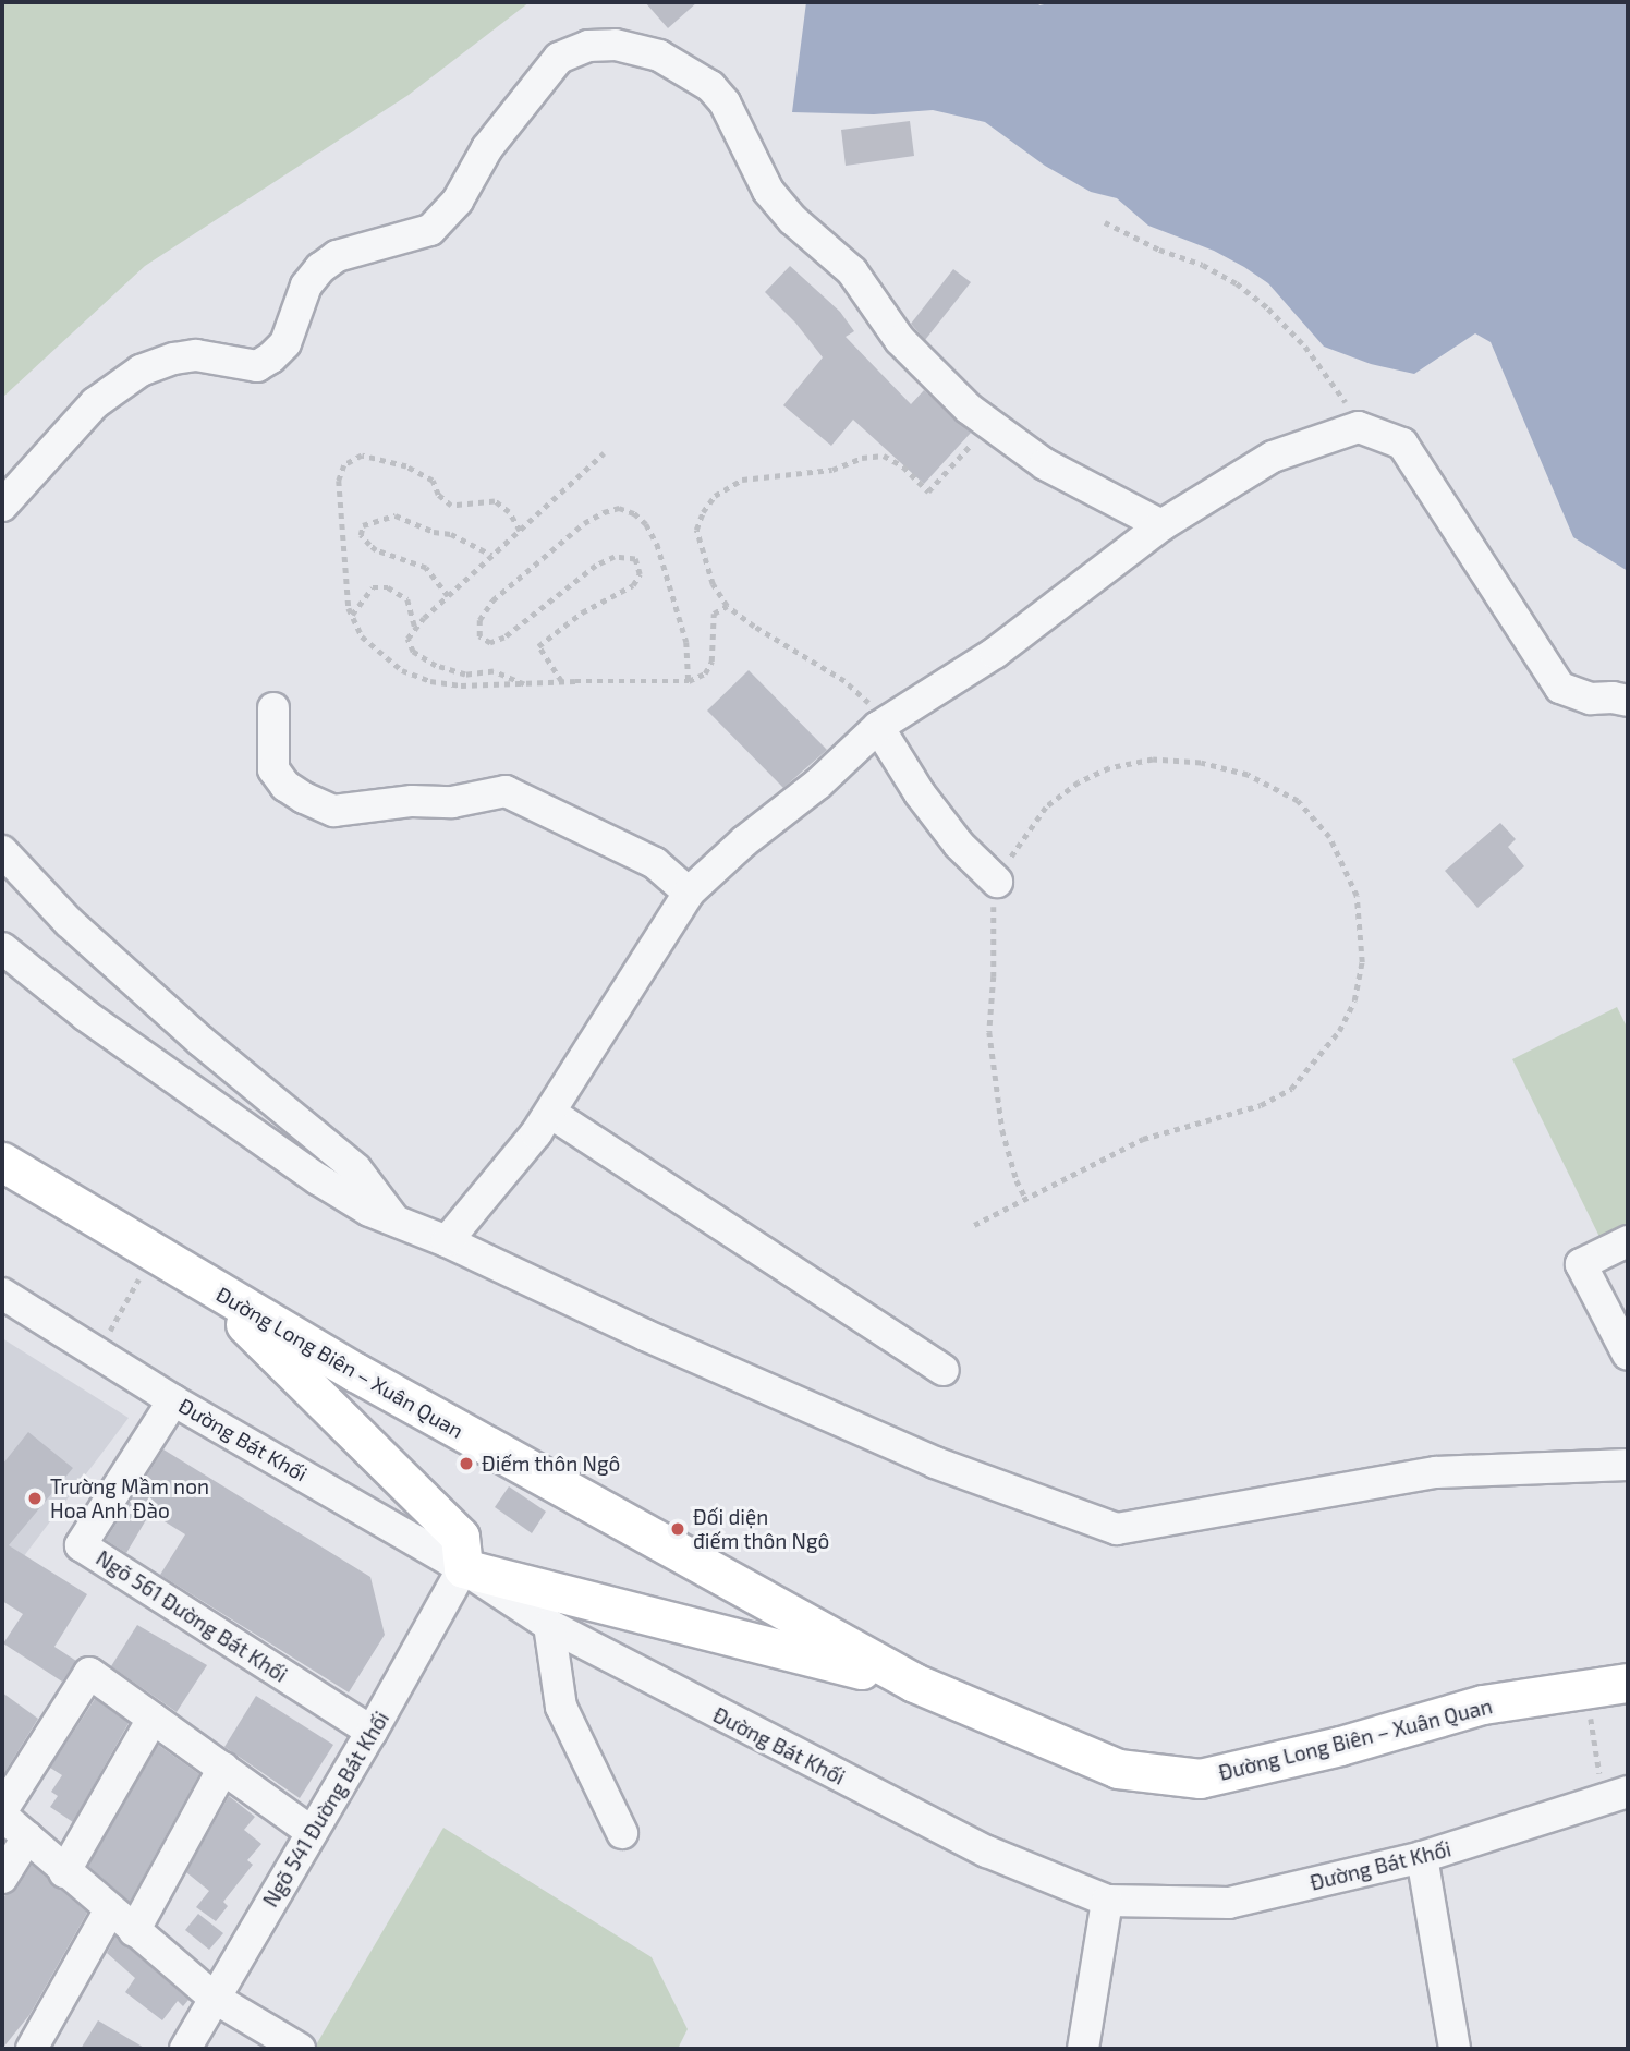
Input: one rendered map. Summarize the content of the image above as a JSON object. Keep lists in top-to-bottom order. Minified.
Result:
{"streets":{"main road":["Đường Long Biên – Xuân Quan"],"street":["Đường Bát Khối","Ngõ 561 Đường Bát Khối","Ngõ 541 Đường Bát Khối"]},"crossings":[["Đường Bát Khối","Ngõ 561 Đường Bát Khối"],["Đường Bát Khối","Ngõ 541 Đường Bát Khối"],["Ngõ 561 Đường Bát Khối","Ngõ 541 Đường Bát Khối"]],"places":["Điếm thôn Ngô","Trường Mầm non Hoa Anh Đào","Đối diện điếm thôn Ngô"]}
